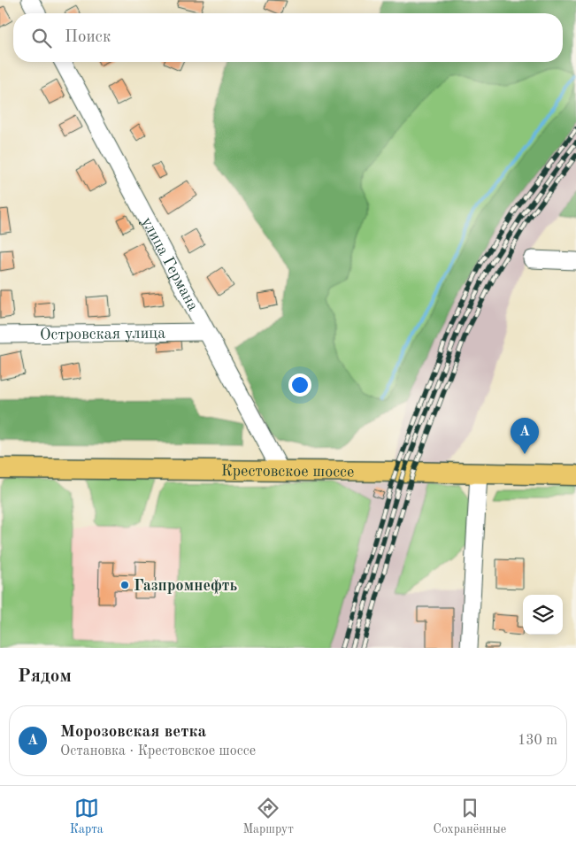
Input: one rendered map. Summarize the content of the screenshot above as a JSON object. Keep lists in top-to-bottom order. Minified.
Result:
{"streets":{"main road":["Крестовское шоссе"],"street":["улица Германа","Островская улица"]},"crossings":[["улица Германа","Островская улица"],["улица Германа","Крестовское шоссе"]],"places":["Газпромнефть"],"page":{"search":"Поиск","pins":"A","heading":"Рядом","list":[{"mark":"A","name":"Морозовская ветка","note":"Остановка · Крестовское шоссе","value":"130 m"}],"nav":["Карта","Маршрут","Сохранённые"]}}
